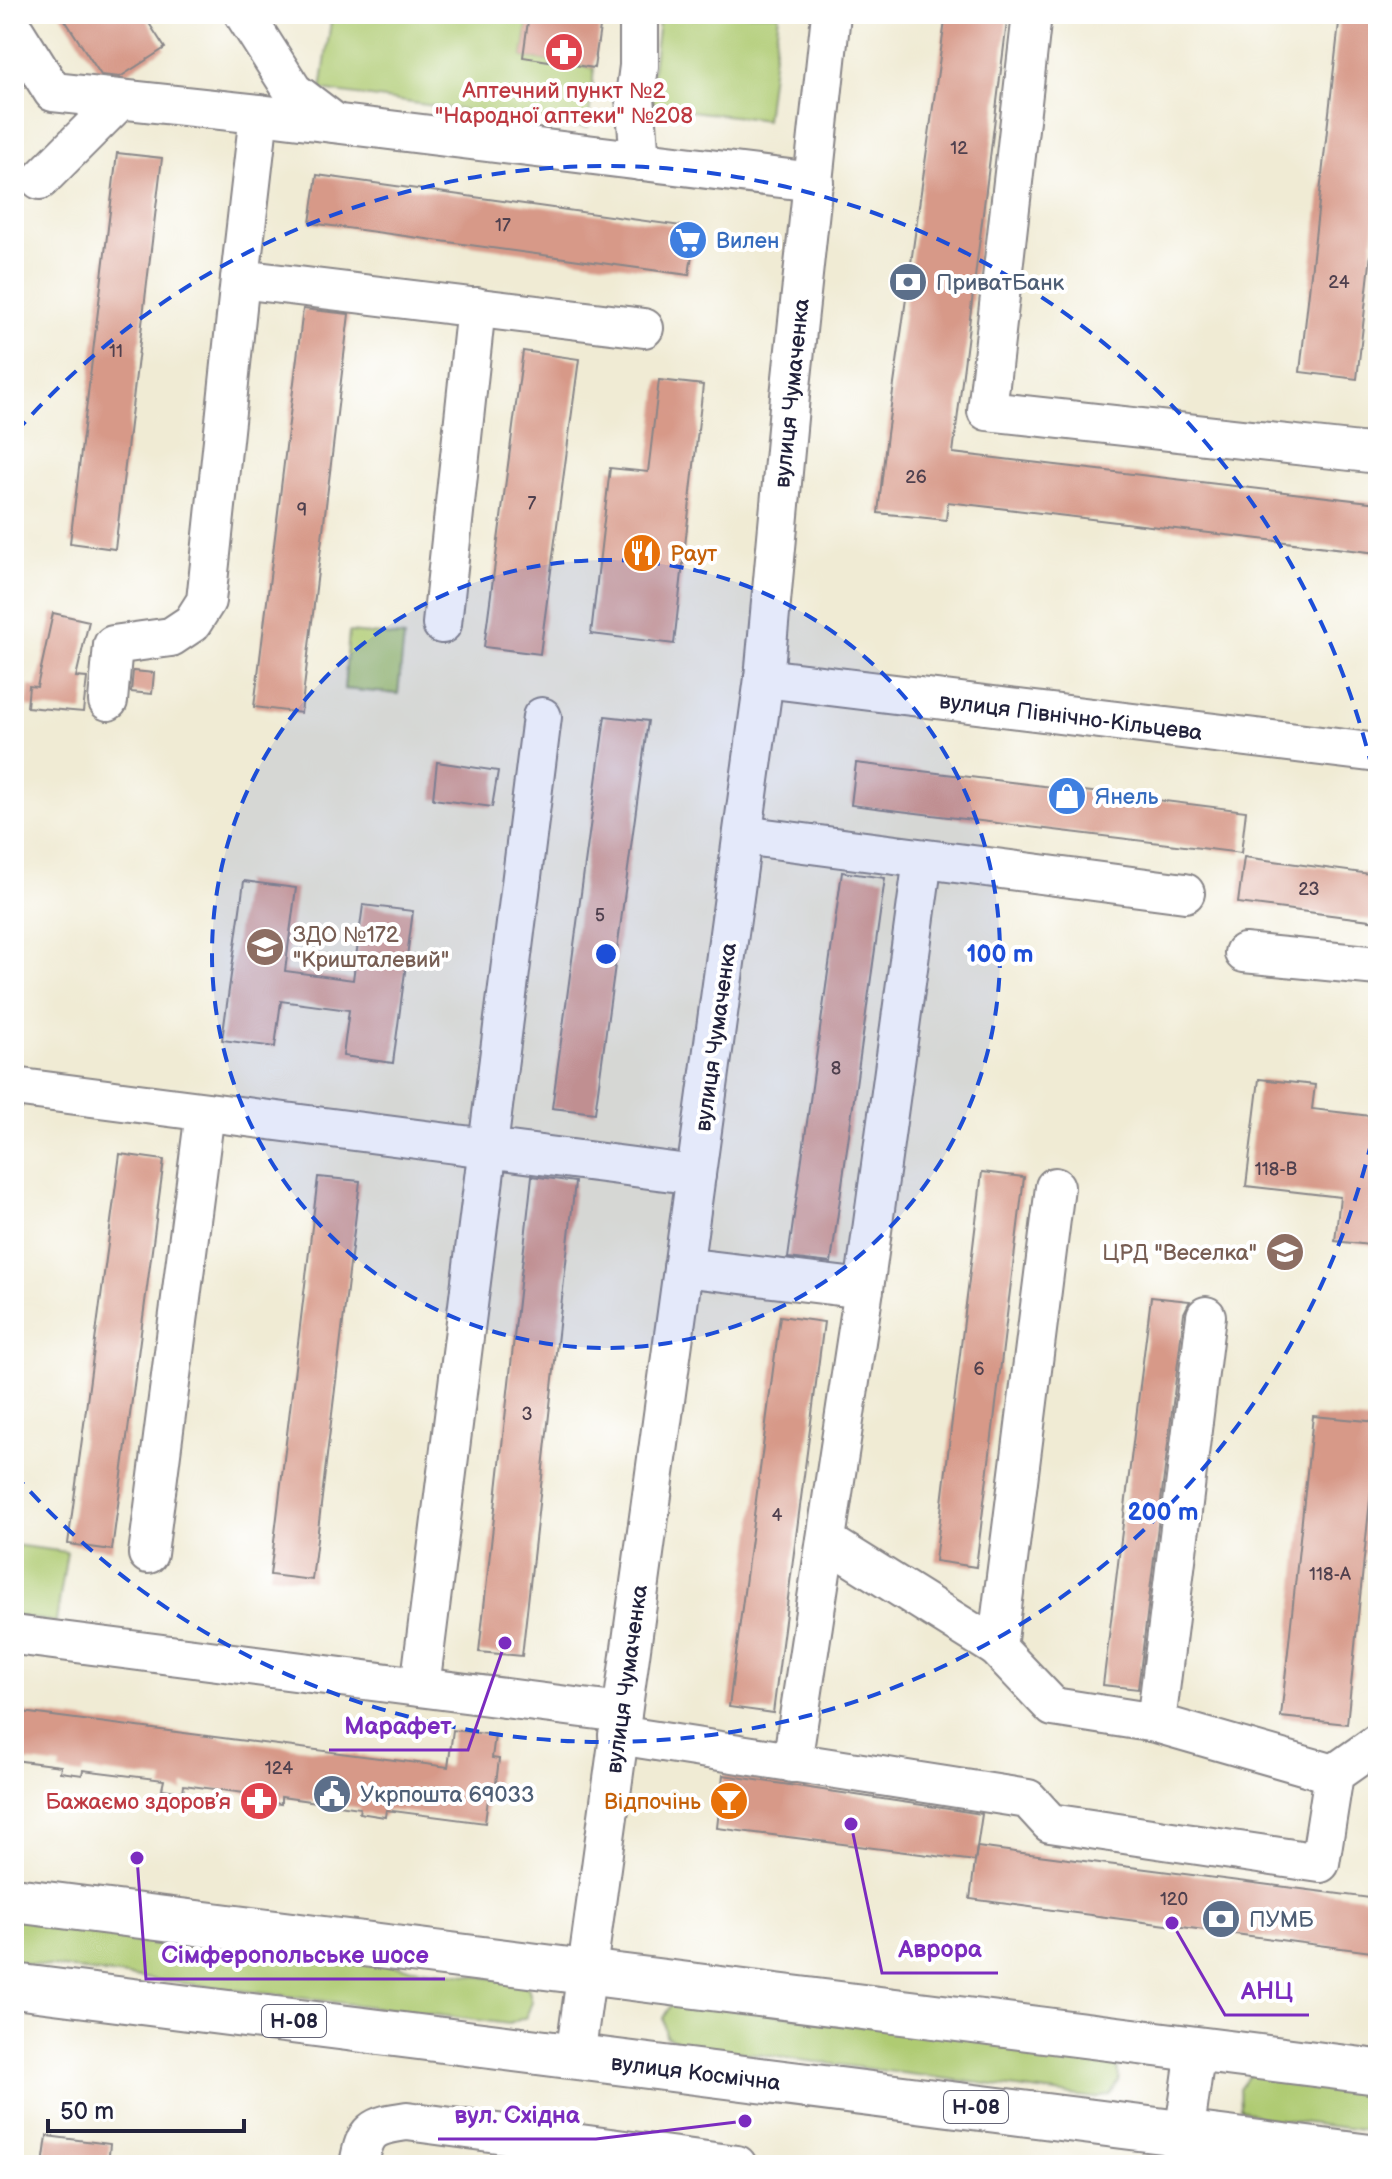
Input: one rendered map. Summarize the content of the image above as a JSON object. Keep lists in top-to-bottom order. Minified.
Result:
{"streets":{"main road":["Н-08","вулиця Космічна"],"street":["вулиця Чумаченка","вулиця Північно-Кільцева"]},"crossings":[["вулиця Чумаченка","вулиця Північно-Кільцева"],["вулиця Чумаченка","вулиця Космічна"]],"places":{"pharmacy":["Аптечний пункт №2 \"Народної аптеки\" №208","Бажаємо здоровʼя"],"supermarket":["Вилен"],"bank":["ПриватБанк","ПУМБ"],"restaurant":["Раут"],"shop":["Янель"],"school or university":["ЗДО №172 \"Кришталевий\"","ЦРД \"Веселка\""],"other":["Марафет","Аврора","Сімферопольське шосе","АНЦ","вул. Східна"],"public building":["Укрпошта 69033"],"bar":["Відпочінь"]},"house_numbers":["12","17","24","11","26","7","9","23","5","8","118-В","6","3","4","118-А","124","120"],"scale_bar":"50 m","rings":["100 m","200 m"]}
